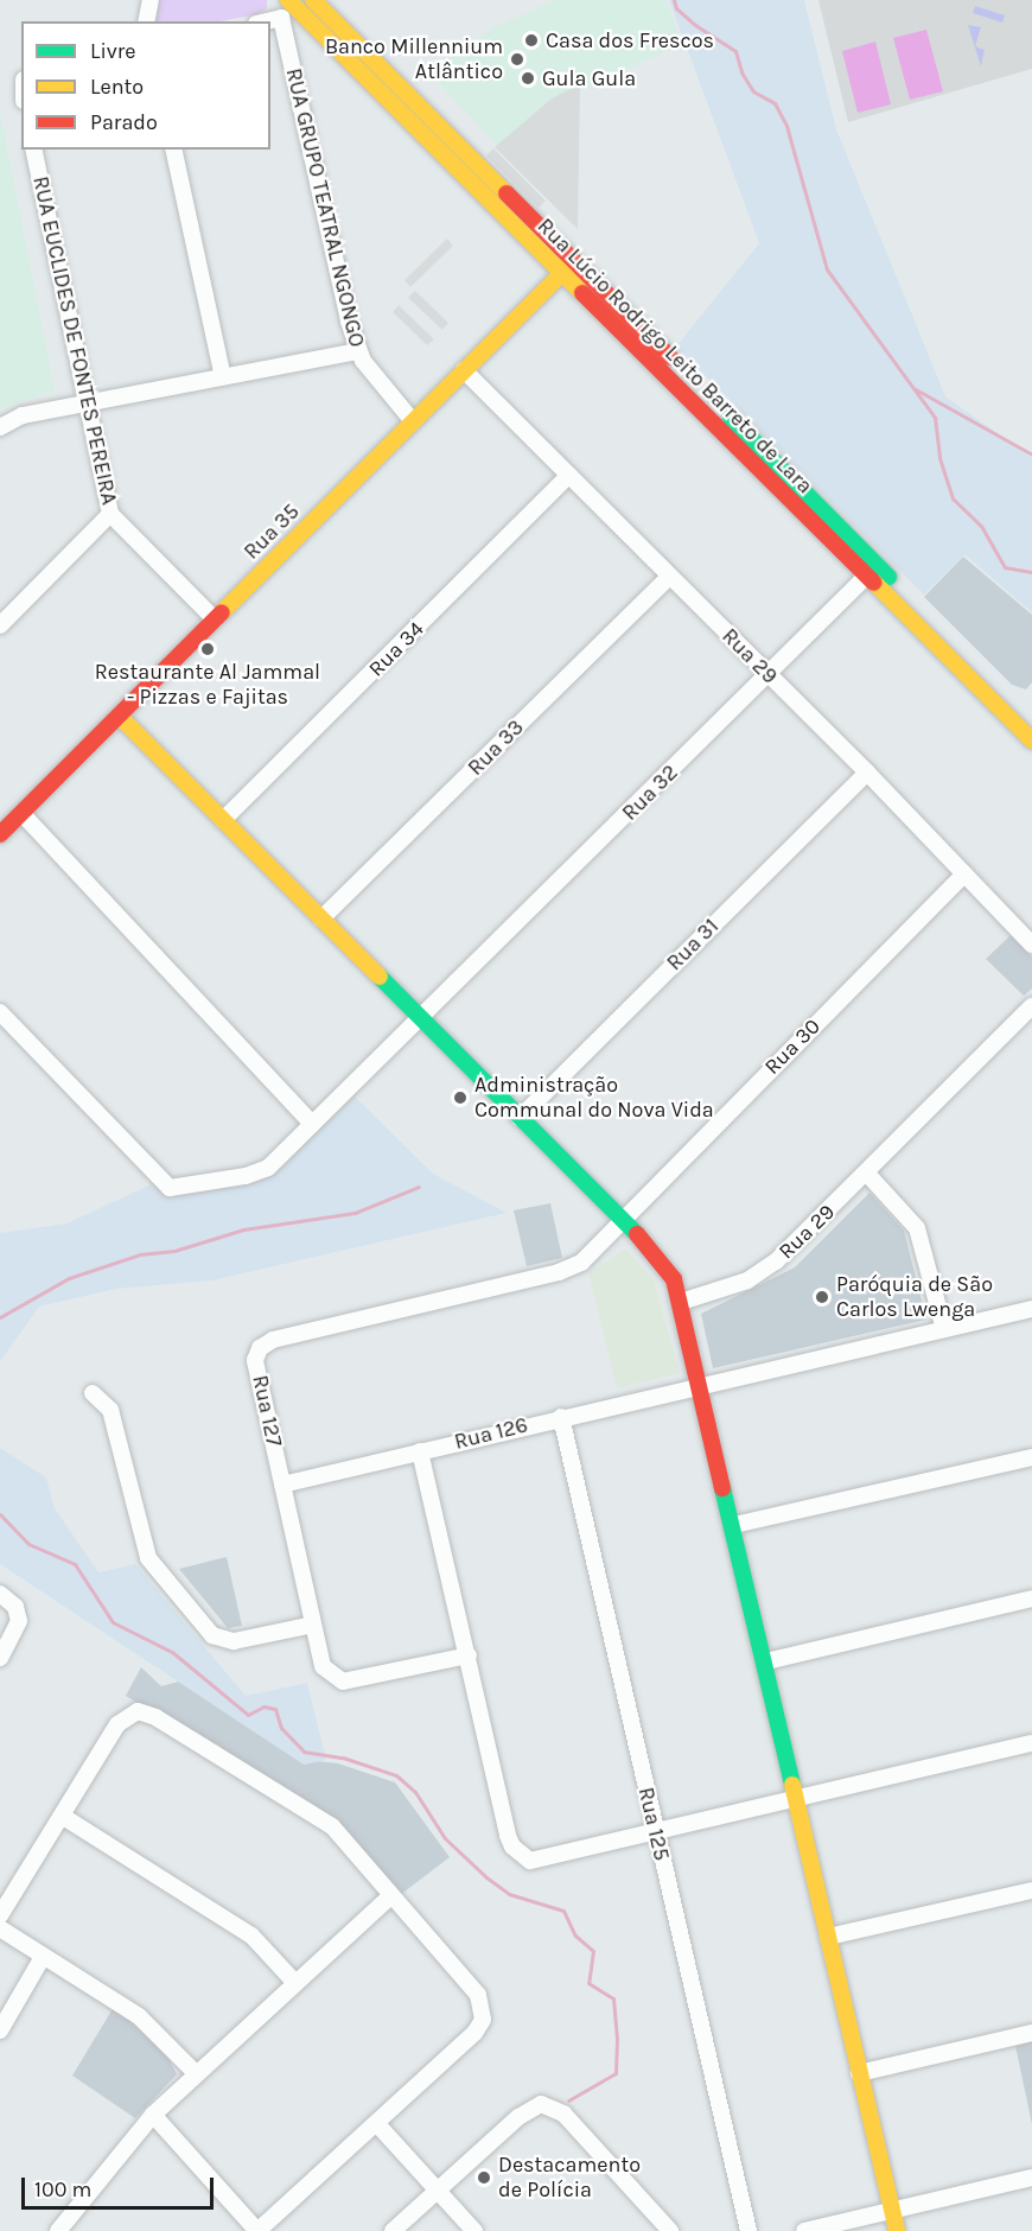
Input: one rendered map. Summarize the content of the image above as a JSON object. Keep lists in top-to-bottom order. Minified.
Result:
{"streets":{"street":["RUA GRUPO TEATRAL NGONGO","RUA EUCLIDES DE FONTES PEREIRA","Rua Lúcio Rodrigo Leito Barreto de Lara","Rua 35","Rua 34","Rua 29","Rua 33","Rua 32","Rua 31","Rua 30","Rua 127","Rua 126","Rua 125"]},"crossings":[["RUA GRUPO TEATRAL NGONGO","Rua 35"],["RUA EUCLIDES DE FONTES PEREIRA","Rua 35"],["Rua Lúcio Rodrigo Leito Barreto de Lara","Rua 35"],["Rua Lúcio Rodrigo Leito Barreto de Lara","Rua 32"],["Rua 35","Rua 29"],["Rua 34","Rua 29"],["Rua 29","Rua 33"],["Rua 29","Rua 32"],["Rua 29","Rua 31"],["Rua 29","Rua 30"],["Rua 30","Rua 127"],["Rua 127","Rua 126"],["Rua 126","Rua 125"]],"places":["Casa dos Frescos","Banco Millennium Atlântico","Gula Gula","Restaurante Al Jammal - Pizzas e Fajitas","Administração Communal do Nova Vida","Paróquia de São Carlos Lwenga","Destacamento de Polícia"],"legend":["Livre","Lento","Parado"],"scale_bar":"100 m"}
